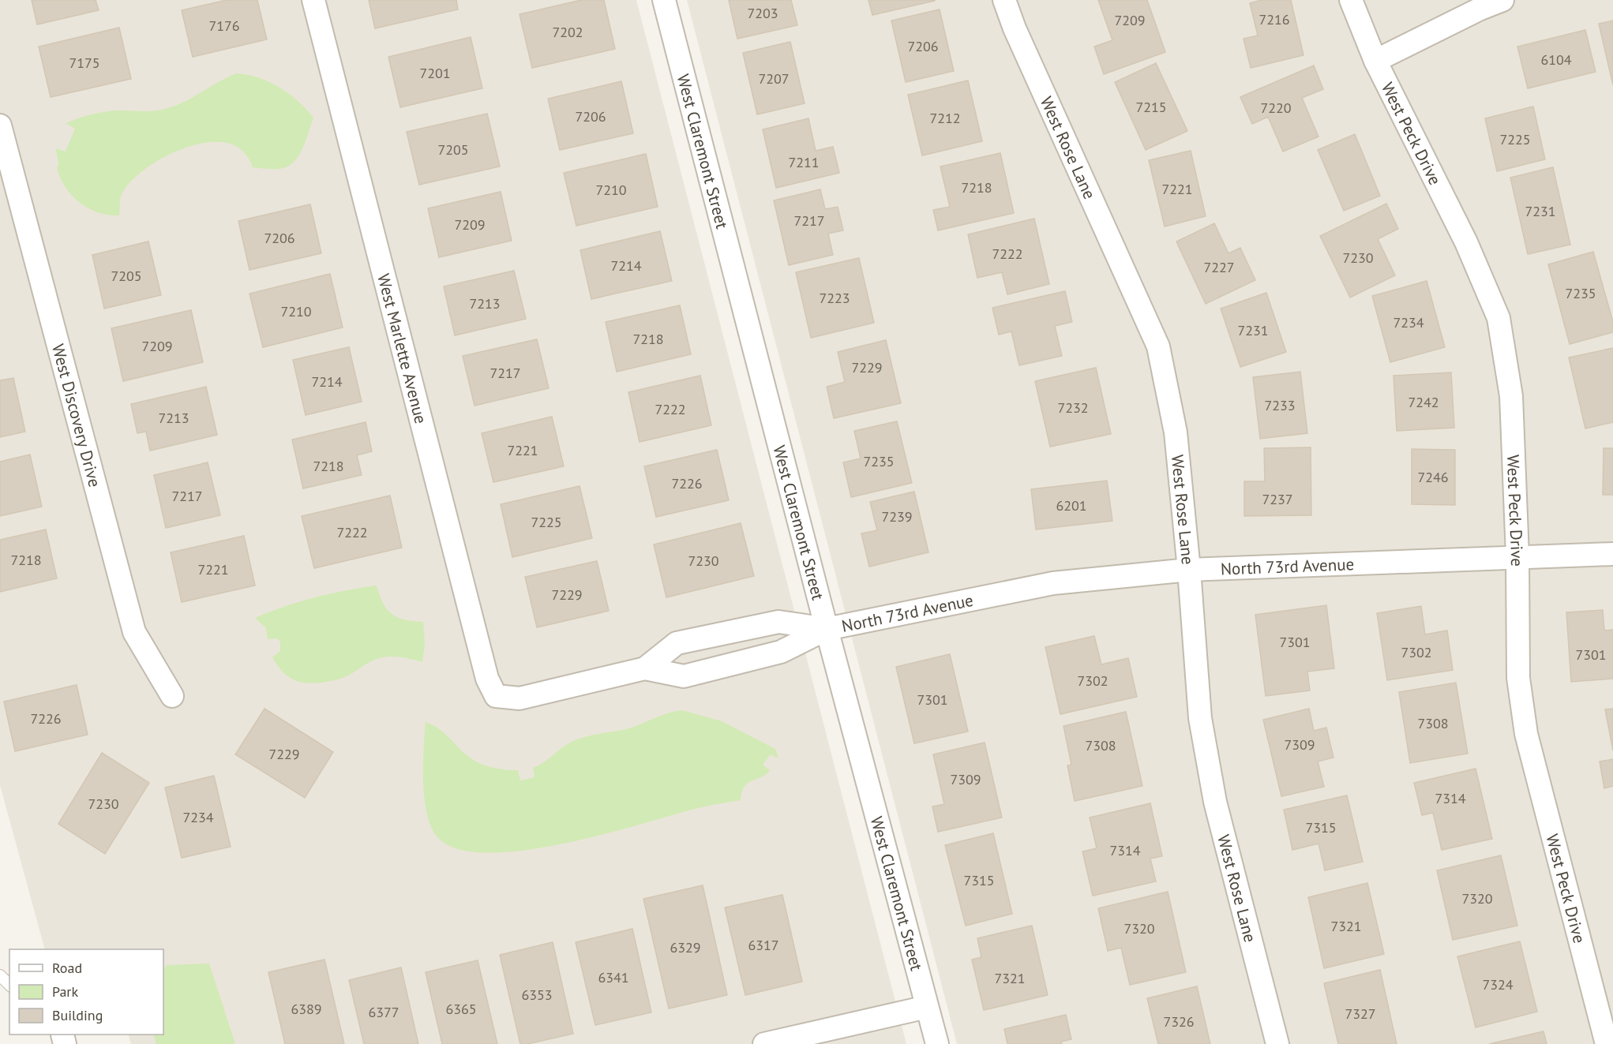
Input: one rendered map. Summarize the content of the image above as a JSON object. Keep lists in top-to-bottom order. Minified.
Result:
{"streets":{"street":["West Peck Drive","West Rose Lane","West Claremont Street","West Marlette Avenue","West Discovery Drive","North 73rd Avenue"]},"crossings":[["West Peck Drive","North 73rd Avenue"],["West Rose Lane","North 73rd Avenue"],["West Claremont Street","North 73rd Avenue"],["West Marlette Avenue","North 73rd Avenue"]],"house_numbers":["7203","7216","7209","7176","7202","7206","6104","7175","7201","7207","7215","7220","7206","7212","7225","7205","7211","7218","7221","7210","7231","7217","7209","7206","7222","7230","7214","7227","7205","7235","7223","7213","7210","7234","7231","7218","7209","7229","7217","7214","7242","7233","7232","7222","7213","7221","7235","7218","7246","7226","7217","7237","6201","7239","7225","7222","7218","7230","7221","7229","7301","7302","7301","7302","7301","7226","7308","7309","7308","7229","7309","7314","7230","7234","7315","7314","7315","7320","7321","7320","6317","6329","6341","7321","7324","6353","6389","6365","6377","7327","7326"],"legend":["Road","Park","Building"]}
